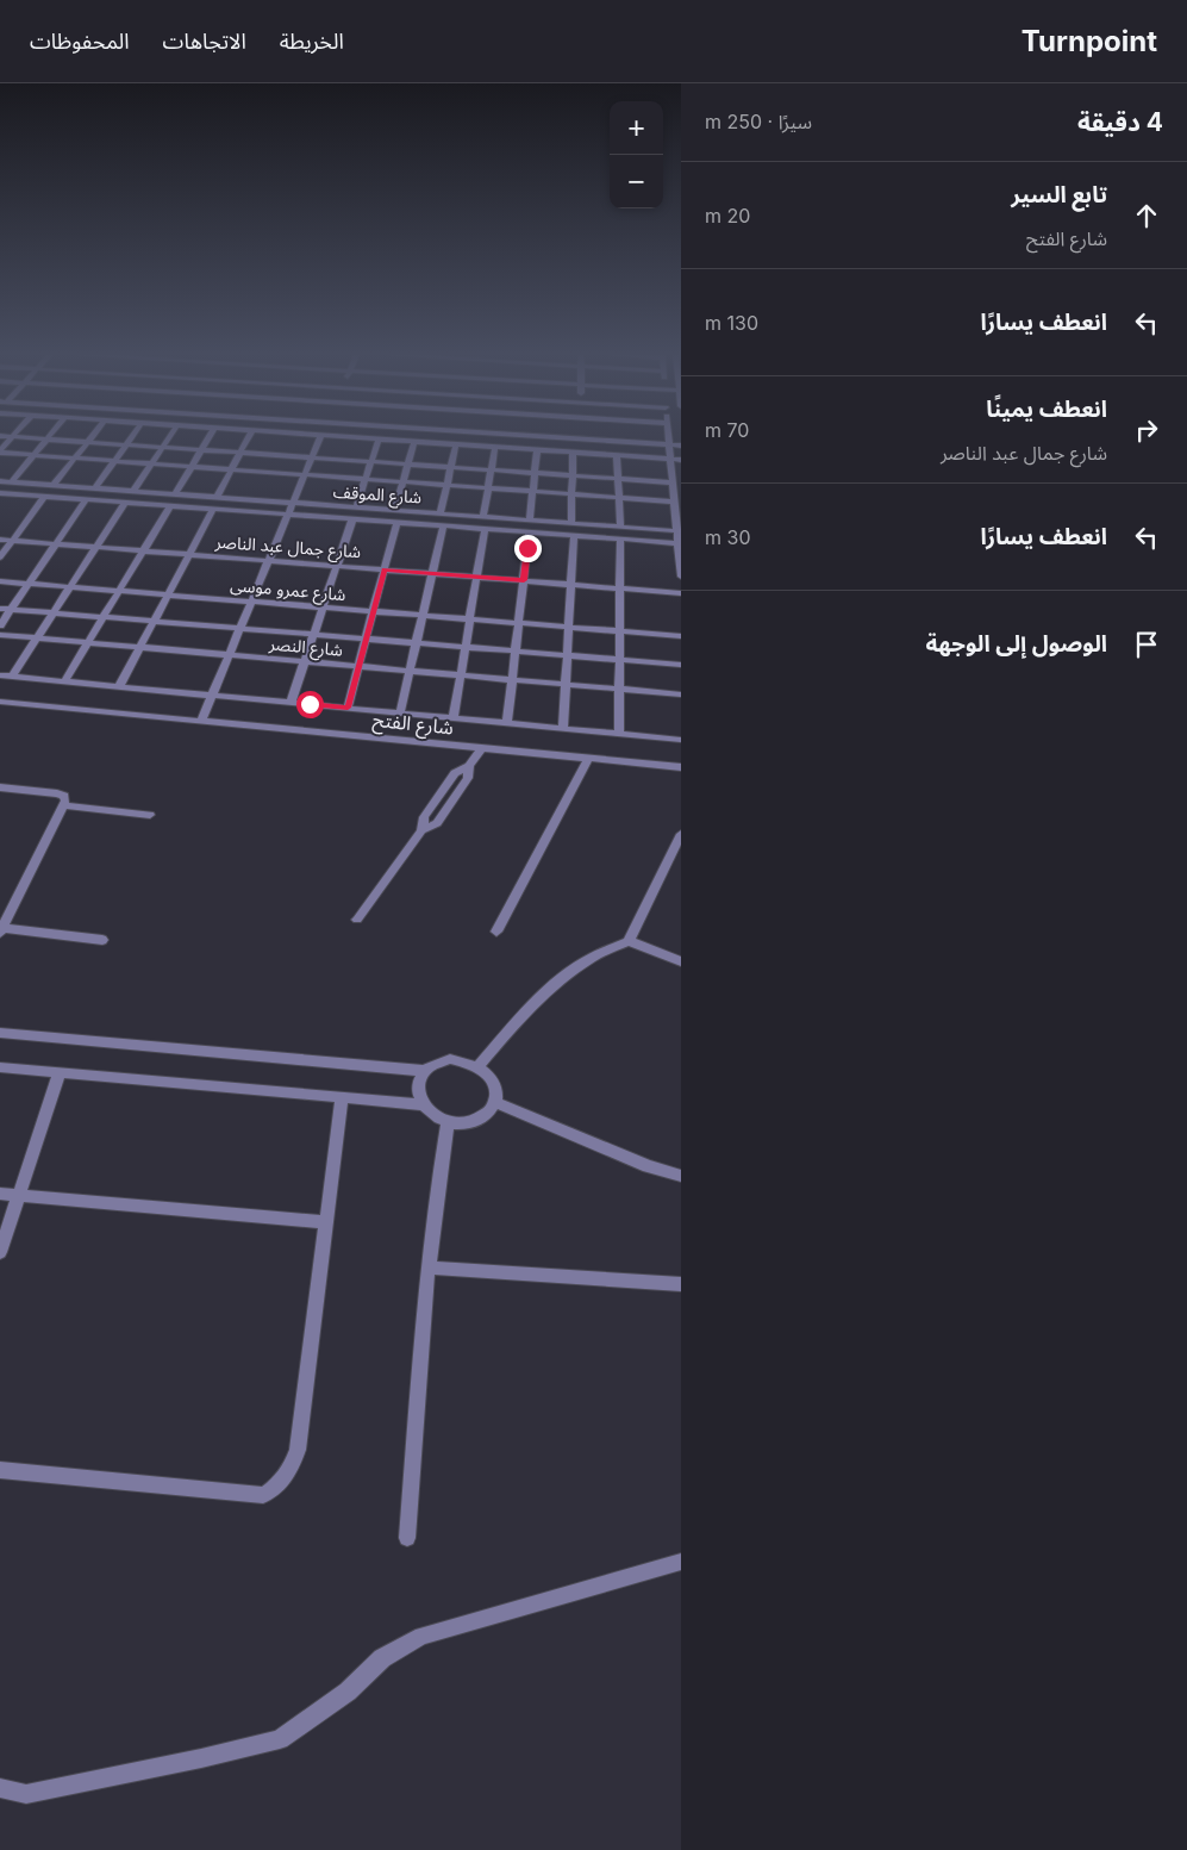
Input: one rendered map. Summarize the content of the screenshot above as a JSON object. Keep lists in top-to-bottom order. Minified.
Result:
{"streets":{"street":["شارع الموقف","شارع جمال عبد الناصر","شارع عمرو موسى","شارع النصر","شارع الفتح"]},"page":{"header":"Turnpoint","nav":["الخريطة","الاتجاهات","المحفوظات"],"heading":["4 دقيقة","سيرًا · 250 m"],"map_buttons":["+","−"],"list":[["تابع السير","شارع الفتح","20 m"],["انعطف يسارًا","130 m"],["انعطف يمينًا","شارع جمال عبد الناصر","70 m"],["انعطف يسارًا","30 m"],"الوصول إلى الوجهة"]}}
